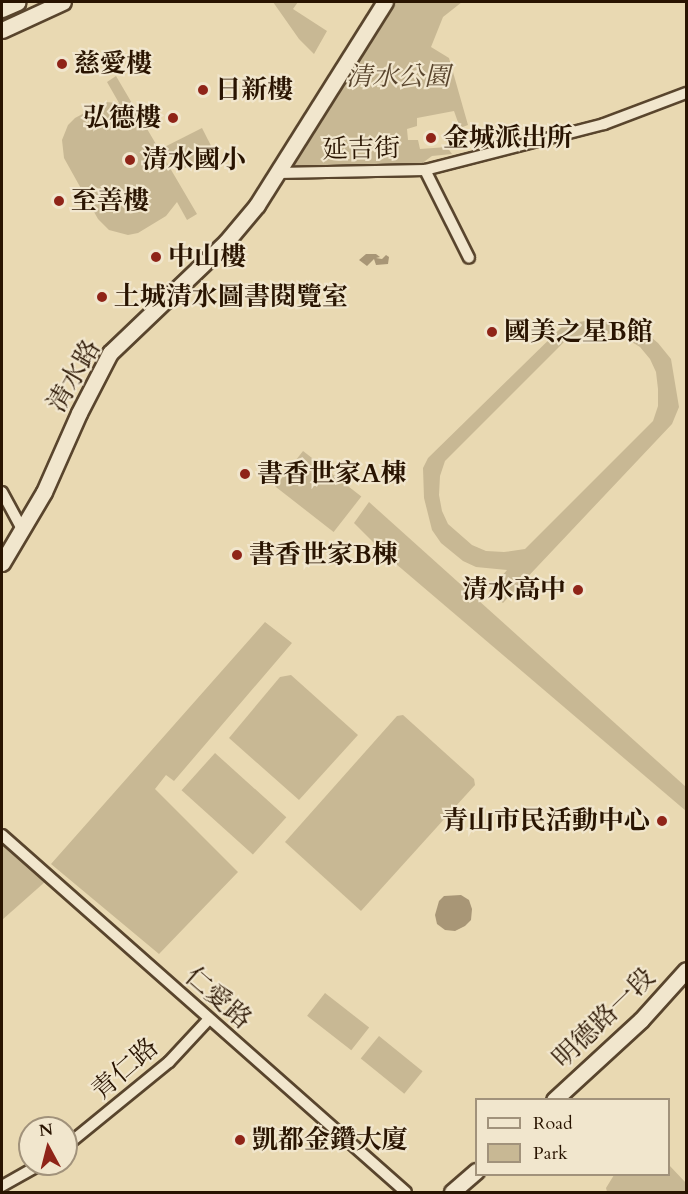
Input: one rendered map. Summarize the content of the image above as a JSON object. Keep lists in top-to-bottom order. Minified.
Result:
{"streets":{"street":["延吉街","清水路","仁愛路","明德路一段","青仁路"]},"crossings":[["延吉街","清水路"],["仁愛路","青仁路"]],"parks":["清水公園"],"places":["慈愛樓","日新樓","弘德樓","金城派出所","清水國小","至善樓","中山樓","土城清水圖書閱覽室","國美之星B館","書香世家A棟","書香世家B棟","清水高中","青山市民活動中心","凱都金鑽大廈"],"legend":["Road","Park"],"north":"top"}
